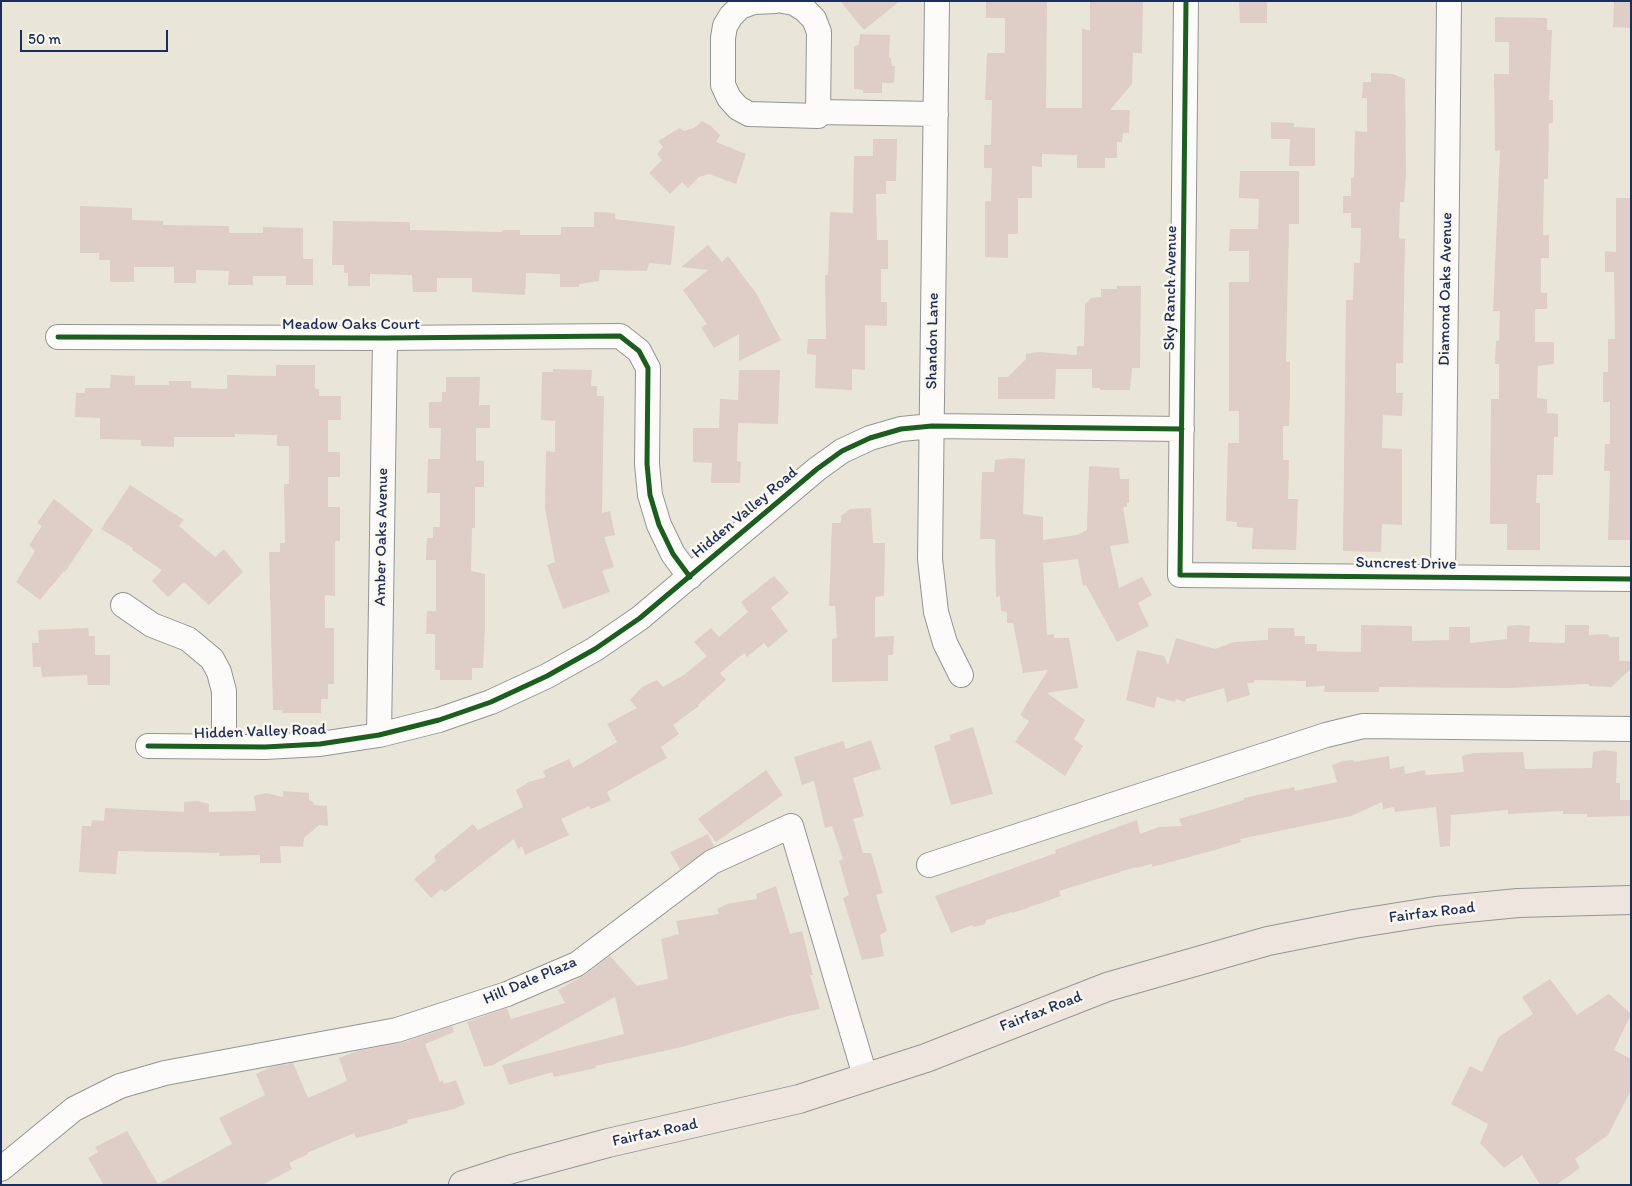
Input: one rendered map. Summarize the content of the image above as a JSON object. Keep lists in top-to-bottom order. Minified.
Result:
{"streets":{"main road":["Fairfax Road"],"street":["Sky Ranch Avenue","Diamond Oaks Avenue","Meadow Oaks Court","Shandon Lane","Hidden Valley Road","Amber Oaks Avenue","Suncrest Drive","Hill Dale Plaza"]},"crossings":[["Sky Ranch Avenue","Hidden Valley Road"],["Sky Ranch Avenue","Suncrest Drive"],["Diamond Oaks Avenue","Suncrest Drive"],["Meadow Oaks Court","Hidden Valley Road"],["Meadow Oaks Court","Amber Oaks Avenue"],["Shandon Lane","Hidden Valley Road"],["Hidden Valley Road","Amber Oaks Avenue"],["Fairfax Road","Hill Dale Plaza"]],"scale_bar":"50 m"}
